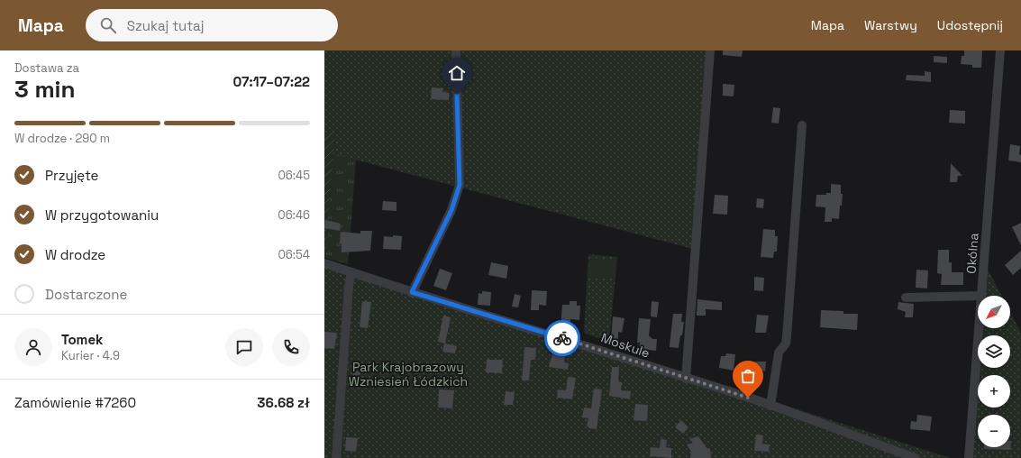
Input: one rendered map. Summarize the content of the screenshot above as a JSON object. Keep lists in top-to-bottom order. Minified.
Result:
{"streets":{"street":["Okólna","Moskule"]},"parks":["Park Krajobrazowy Wzniesień Łódzkich"],"north":"bottom left","page":{"header":"Mapa","search":"Szukaj tutaj","nav":["Mapa","Warstwy","Udostępnij"],"heading":["3 min","Dostawa za","07:17–07:22"],"panel":["Tomek","Kurier · 4.9","Zamówienie #7260","36.68 zł"],"bar":"W drodze · 290 m","list":[["Przyjęte","06:45"],["W przygotowaniu","06:46"],["W drodze","06:54"],"Dostarczone"],"map_buttons":["+","−"]}}
